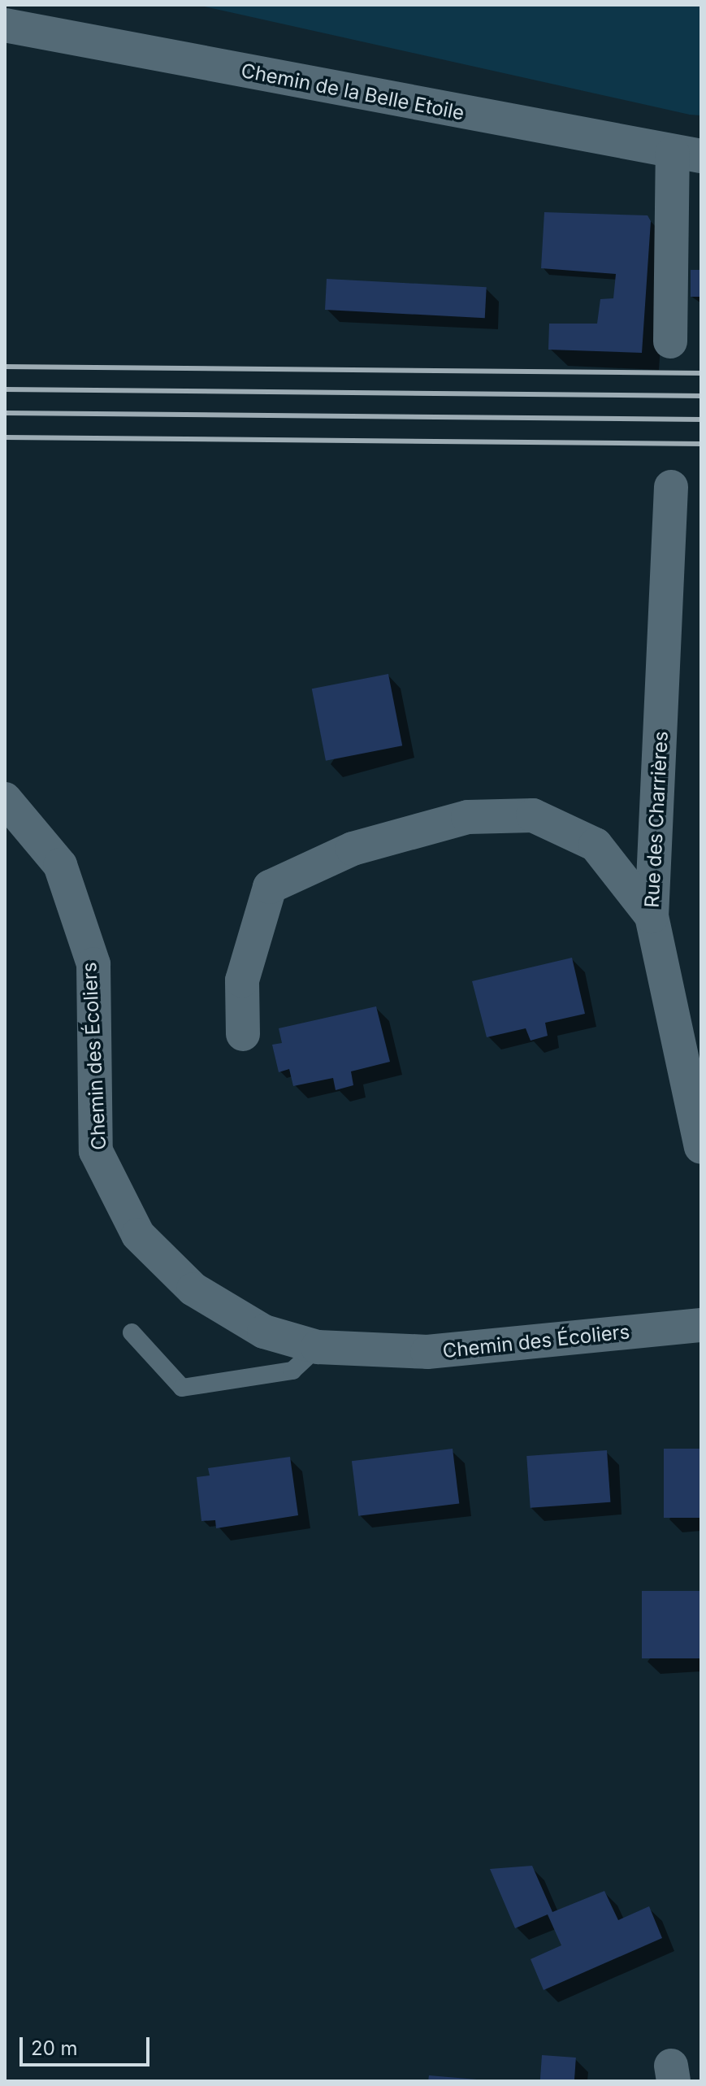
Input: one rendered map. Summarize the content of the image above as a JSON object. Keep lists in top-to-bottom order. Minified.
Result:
{"streets":{"street":["Chemin de la Belle Etoile","Rue des Charrières","Chemin des Écoliers"]},"scale_bar":"20 m"}
